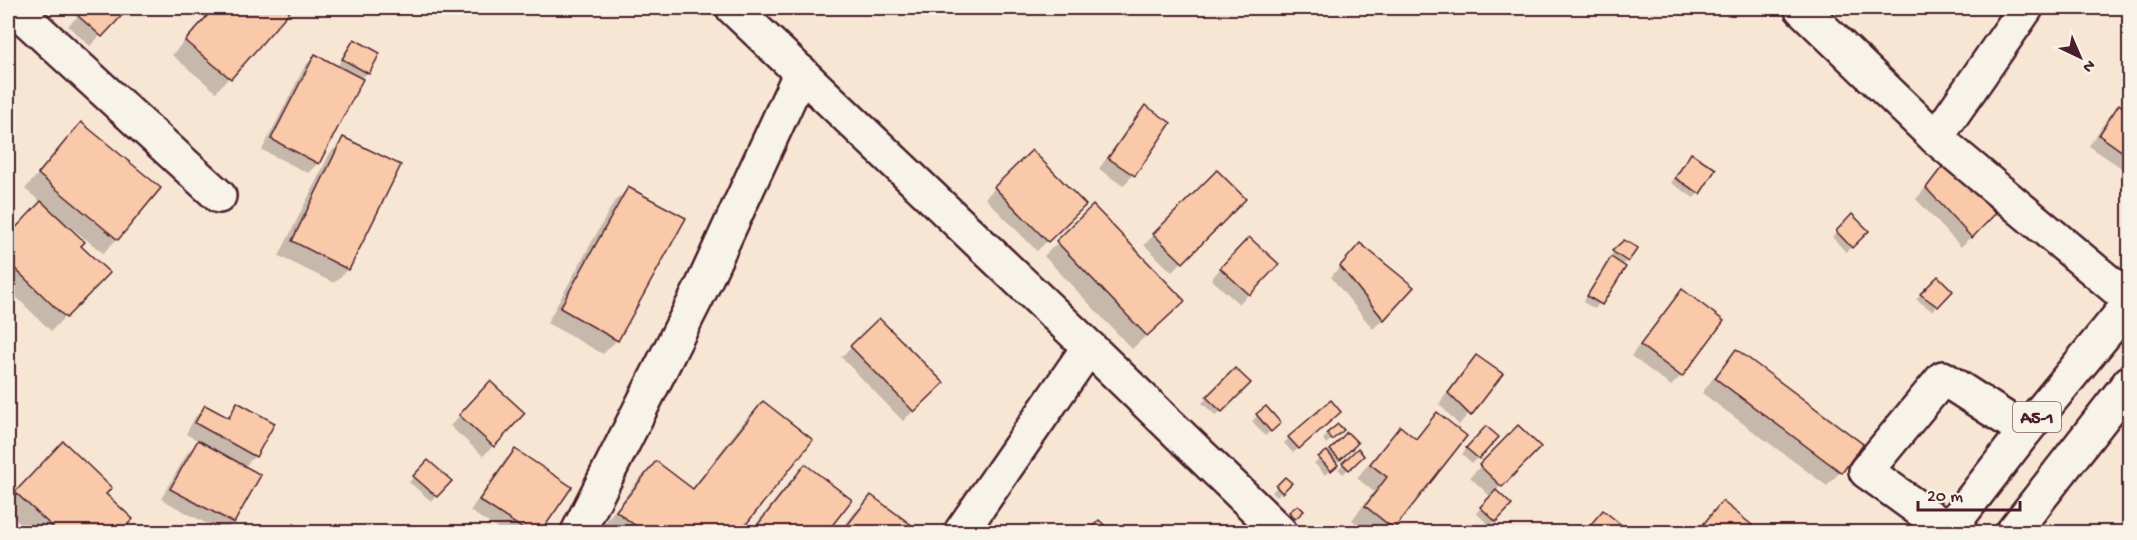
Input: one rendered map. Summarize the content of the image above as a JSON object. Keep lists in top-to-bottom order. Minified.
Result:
{"streets":{"main road":["A5-1"]},"scale_bar":"20 m","north":"bottom right"}
